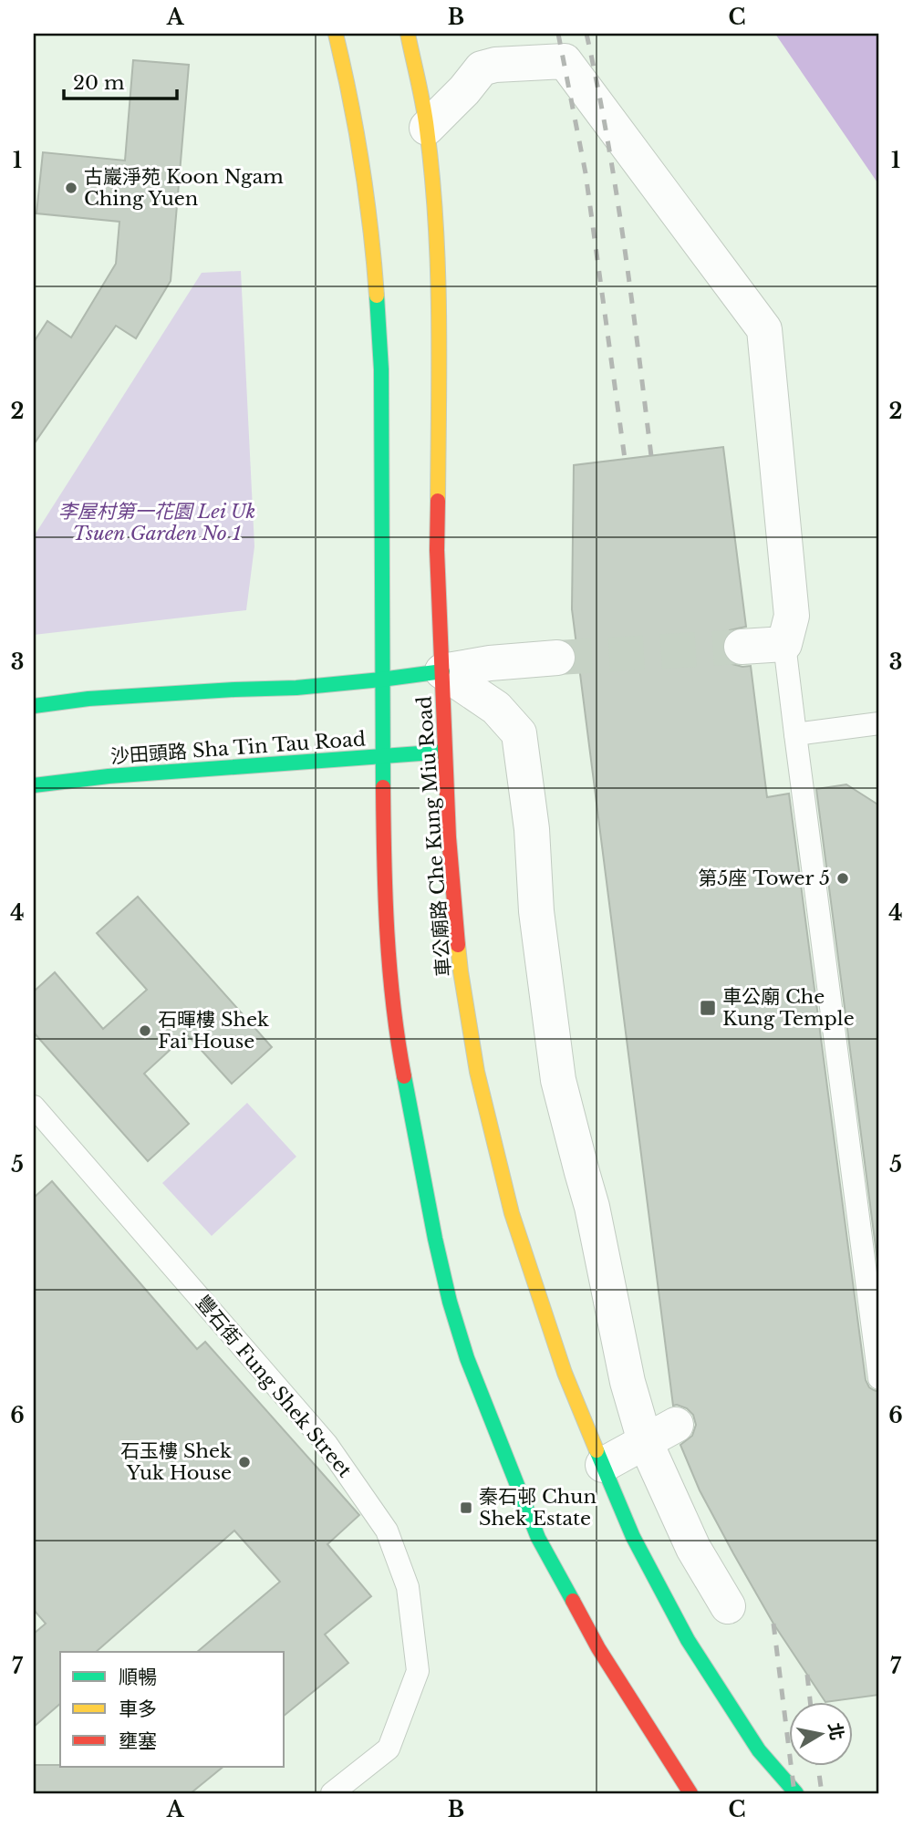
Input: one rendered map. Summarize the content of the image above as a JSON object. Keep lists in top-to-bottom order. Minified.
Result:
{"streets":{"main road":["沙田頭路 Sha Tin Tau Road","車公廟路 Che Kung Miu Road"],"lane":["豐石街 Fung Shek Street"]},"crossings":[["沙田頭路 Sha Tin Tau Road","車公廟路 Che Kung Miu Road"]],"parks":["李屋村第一花園 Lei Uk Tsuen Garden No 1"],"places":{"other":["古巖淨苑 Koon Ngam Ching Yuen","第5座 Tower 5","石暉樓 Shek Fai House","石玉樓 Shek Yuk House"],"transit":["車公廟 Che Kung Temple","秦石邨 Chun Shek Estate"]},"legend":["順暢","車多","壅塞"],"scale_bar":"20 m","north":"right","grid":{"columns":["A","B","C"],"rows":["1","2","3","4","5","6","7"]}}
